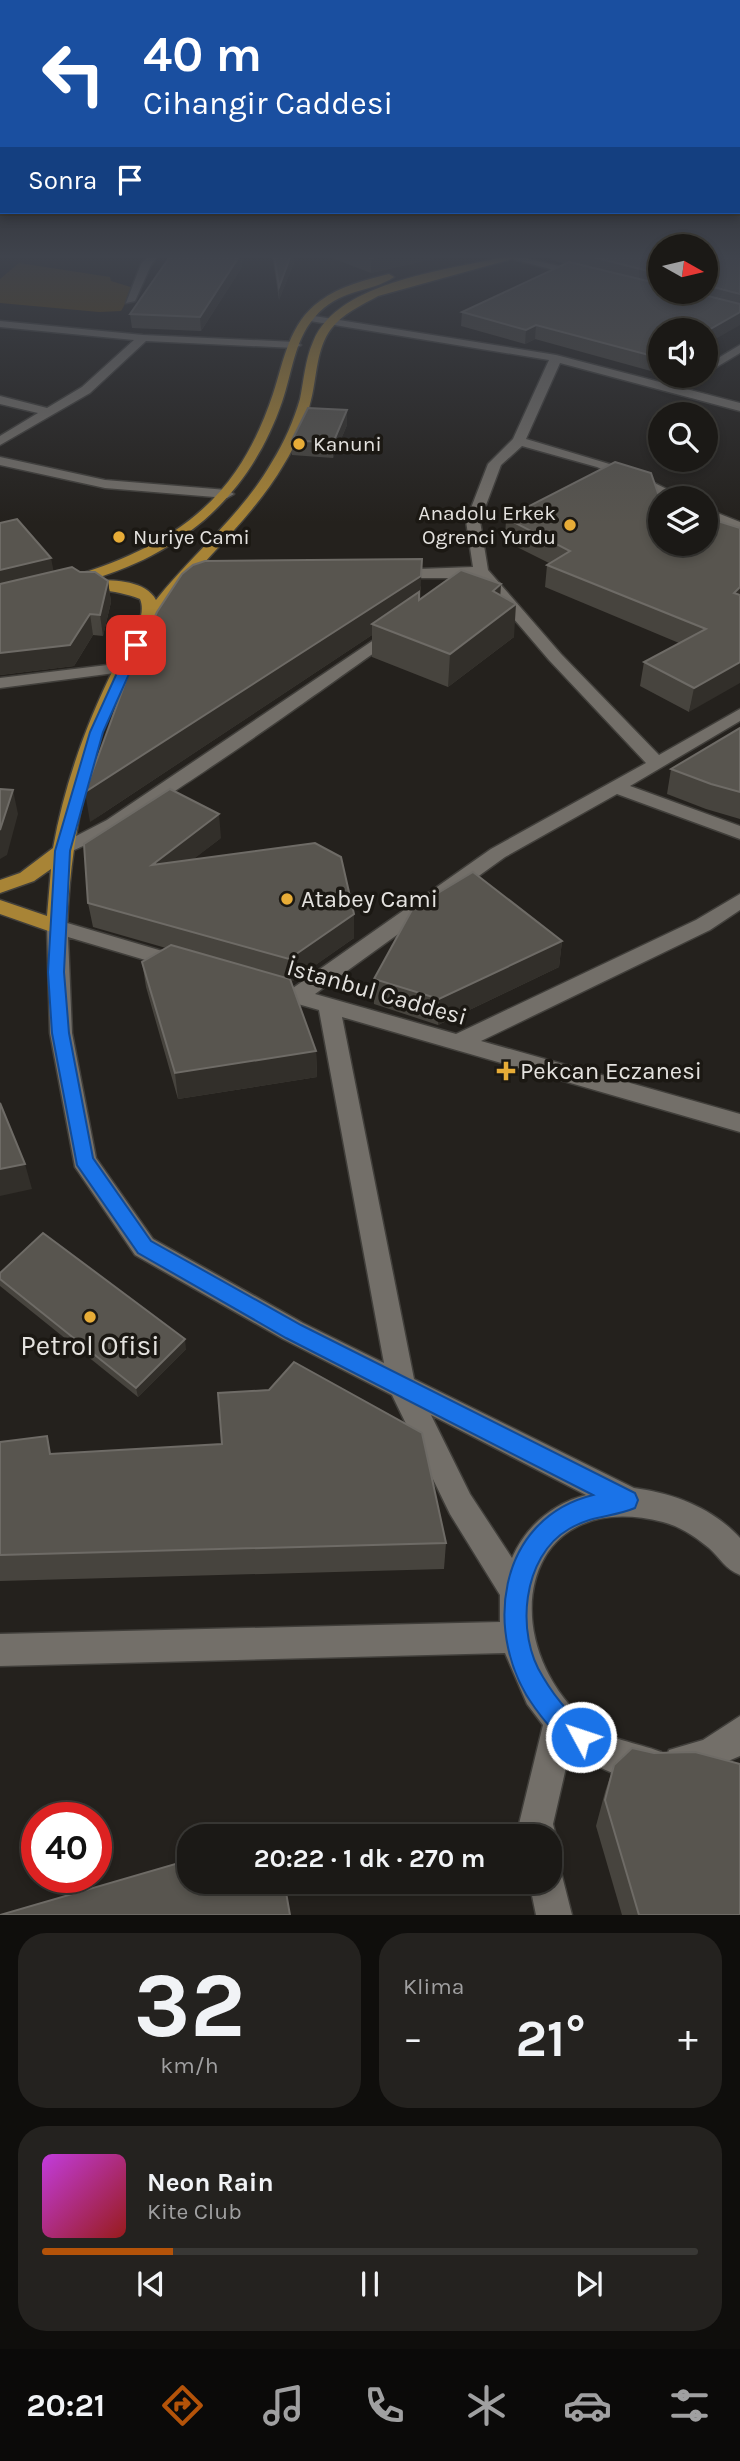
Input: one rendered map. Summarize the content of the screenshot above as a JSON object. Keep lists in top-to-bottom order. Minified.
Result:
{"streets":{"street":["İstanbul Caddesi"]},"places":{"other":["Kanuni","Anadolu Erkek Ogrenci Yurdu","Nuriye Cami","Atabey Cami","Petrol Ofisi"],"health":["Pekcan Eczanesi"]},"north":"right","page":{"turn":["40 m","Cihangir Caddesi"],"then":"Sonra","limit":"40","trip":"20:22 · 1 dk · 270 m","tile":[["32","km/h"],"Klima"],"heat":["−","21°","+"],"song":["Neon Rain","Kite Club"],"tabs":"20:21"}}
